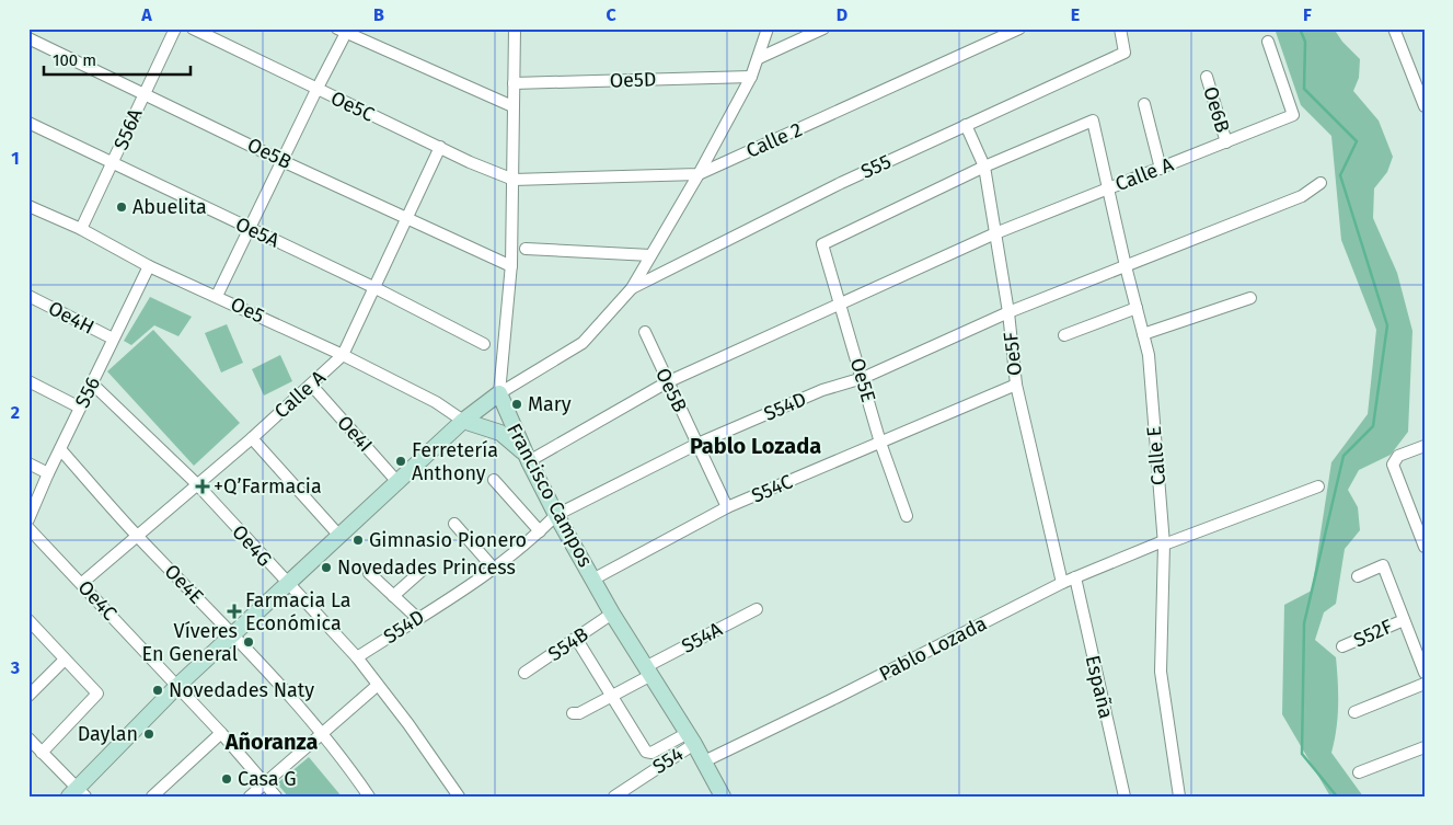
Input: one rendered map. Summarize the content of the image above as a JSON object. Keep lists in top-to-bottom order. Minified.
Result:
{"streets":{"street":["Oe5D","Oe5C","Oe6B","S56A","Calle 2","Oe5B","S55","Calle A","Oe5A","Oe5","Oe4H","Oe5F","Oe5E","S56","S54D","Oe4I","Calle E","S54C","Francisco Campos","Oe4G","Oe4E","Oe4C","S52F","S54A","S54B","Pablo Lozada","España","S54"]},"crossings":[["Oe5D","Francisco Campos"],["Oe5C","Calle 2"],["Oe5C","Calle A"],["Oe5C","Francisco Campos"],["Oe6B","Calle A"],["S56A","Oe5B"],["S56A","Oe5A"],["S56A","Oe5"],["Calle 2","Francisco Campos"],["Oe5B","Calle A"],["Oe5B","S54D"],["Oe5B","S54C"],["Oe5B","Francisco Campos"],["S55","Oe5F"],["Calle A","Oe5A"],["Calle A","Oe5"],["Calle A","Oe5F"],["Calle A","Oe4I"],["Calle A","Calle E"],["Calle A","Oe4G"],["Calle A","Oe4E"],["Calle A","Oe4C"],["Oe5","S56"],["Oe4H","S56"],["Oe5F","Oe5E"],["Oe5F","S54D"],["Oe5F","Calle E"],["Oe5F","S54C"],["Oe5F","Pablo Lozada"],["Oe5E","S54D"],["Oe5E","Calle E"],["Oe5E","S54C"],["S56","Oe4G"],["S56","Oe4E"],["S54D","Calle E"],["S54D","Francisco Campos"],["S54D","Oe4G"],["Calle E","Pablo Lozada"],["S54C","Francisco Campos"],["Francisco Campos","S54A"],["Francisco Campos","S54B"],["Francisco Campos","Pablo Lozada"],["Francisco Campos","S54"],["Pablo Lozada","España"]],"districts":["Pablo Lozada","Añoranza"],"places":{"other":["Abuelita","Mary","Ferretería Anthony","Gimnasio Pionero","Novedades Princess","Víveres En General","Novedades Naty","Daylan","Casa G"],"health":["+Q’Farmacia","Farmacia La Económica"]},"scale_bar":"100 m","grid":{"columns":["A","B","C","D","E","F"],"rows":["1","2","3"]}}
